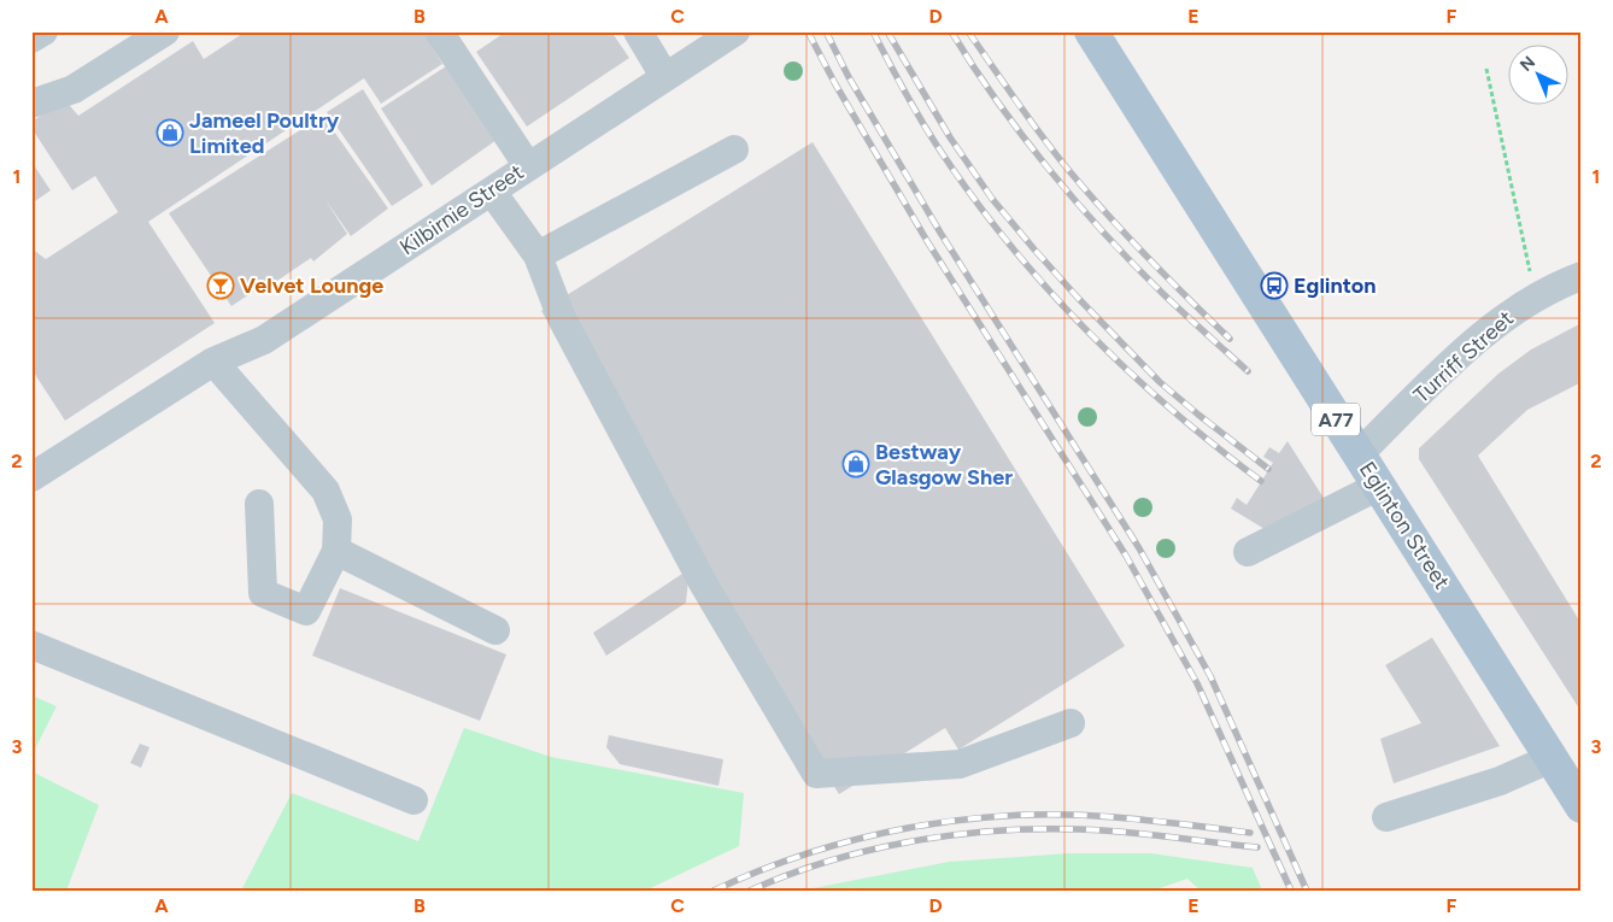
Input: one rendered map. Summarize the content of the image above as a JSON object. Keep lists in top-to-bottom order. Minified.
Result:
{"streets":{"main road":["A77","Eglinton Street"],"street":["Kilbirnie Street","Turriff Street"]},"crossings":[["Turriff Street","Eglinton Street"]],"places":{"shop":["Jameel Poultry Limited","Bestway Glasgow Sher"],"bar":["Velvet Lounge"],"bus stop":["Eglinton"]},"north":"top left","grid":{"columns":["A","B","C","D","E","F"],"rows":["1","2","3"]}}
